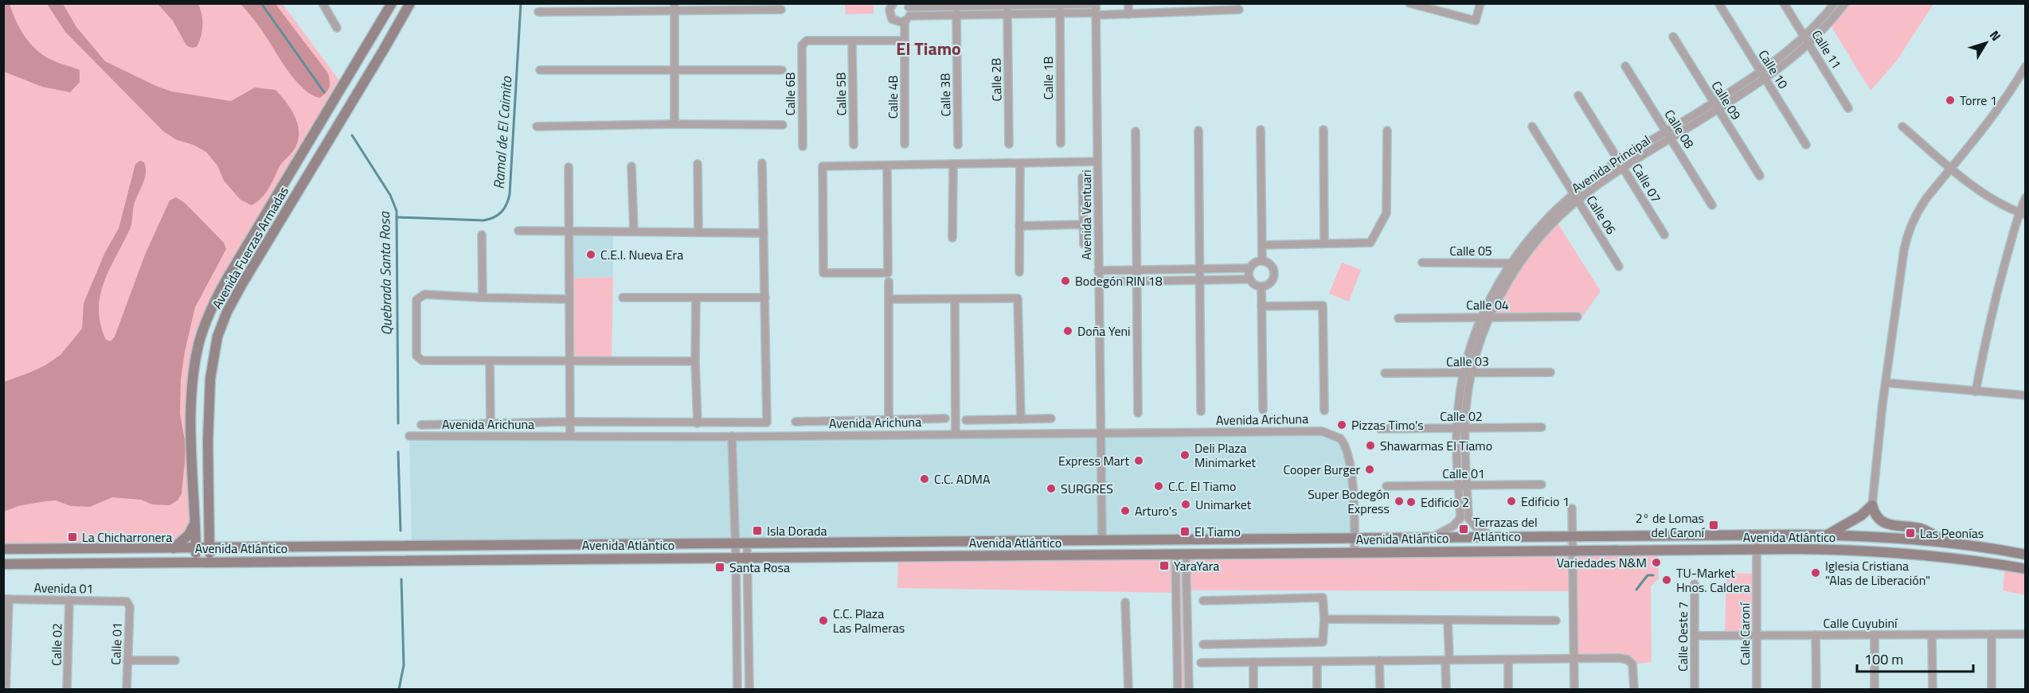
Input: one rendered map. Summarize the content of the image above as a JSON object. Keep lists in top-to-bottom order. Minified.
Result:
{"streets":{"main road":["Avenida Fuerzas Armadas","Avenida Atlántico"],"street":["Calle 11","Calle 10","Calle 1B","Calle 2B","Calle 6B","Calle 5B","Calle 3B","Calle 4B","Calle 09","Calle 08","Avenida Principal","Calle 07","Avenida Ventuari","Calle 06","Calle 05","Calle 04","Calle 03","Calle 02","Avenida Arichuna","Calle 01","Avenida 01","Calle Cuyubiní","Calle Caroní","Calle Oeste 7"]},"crossings":[["Calle 11","Avenida Principal"],["Calle 10","Avenida Principal"],["Calle 6B","Calle 5B"],["Calle 09","Avenida Principal"],["Calle 08","Avenida Principal"],["Avenida Principal","Calle 07"],["Avenida Principal","Calle 06"],["Avenida Principal","Calle 05"],["Avenida Principal","Calle 04"],["Avenida Principal","Calle 03"],["Avenida Principal","Calle 02"],["Avenida Principal","Calle 01"],["Avenida Ventuari","Avenida Arichuna"],["Avenida Ventuari","Avenida Atlántico"],["Avenida Fuerzas Armadas","Avenida Atlántico"],["Calle 02","Avenida 01"],["Avenida Arichuna","Avenida Atlántico"],["Calle 01","Avenida 01"],["Avenida Atlántico","Calle Caroní"],["Calle Cuyubiní","Calle Caroní"],["Calle Cuyubiní","Calle Oeste 7"]],"districts":["El Tiamo"],"water":["Ramal de El Caimito","Quebrada Santa Rosa"],"places":{"other":["Torre 1","C.E.I. Nueva Era","Bodegón RIN 18","Doña Yeni","Pizzas Timo's","Shawarmas El Tiamo","Deli Plaza Minimarket","Express Mart","Cooper Burger","C.C. ADMA","C.C. El Tiamo","SURGRES","Super Bodegón Express","Edificio 1","Edificio 2","Unimarket","Arturo's","Variedades N&M","Iglesia Cristiana \"Alas de Liberación\"","TU-Market Hnos. Caldera","C.C. Plaza Las Palmeras"],"transit":["2° de Lomas del Caroní","Terrazas del Atlántico","Isla Dorada","El Tiamo","Las Peonías","La Chicharronera","YaraYara","Santa Rosa"]},"scale_bar":"100 m","north":"top right"}
